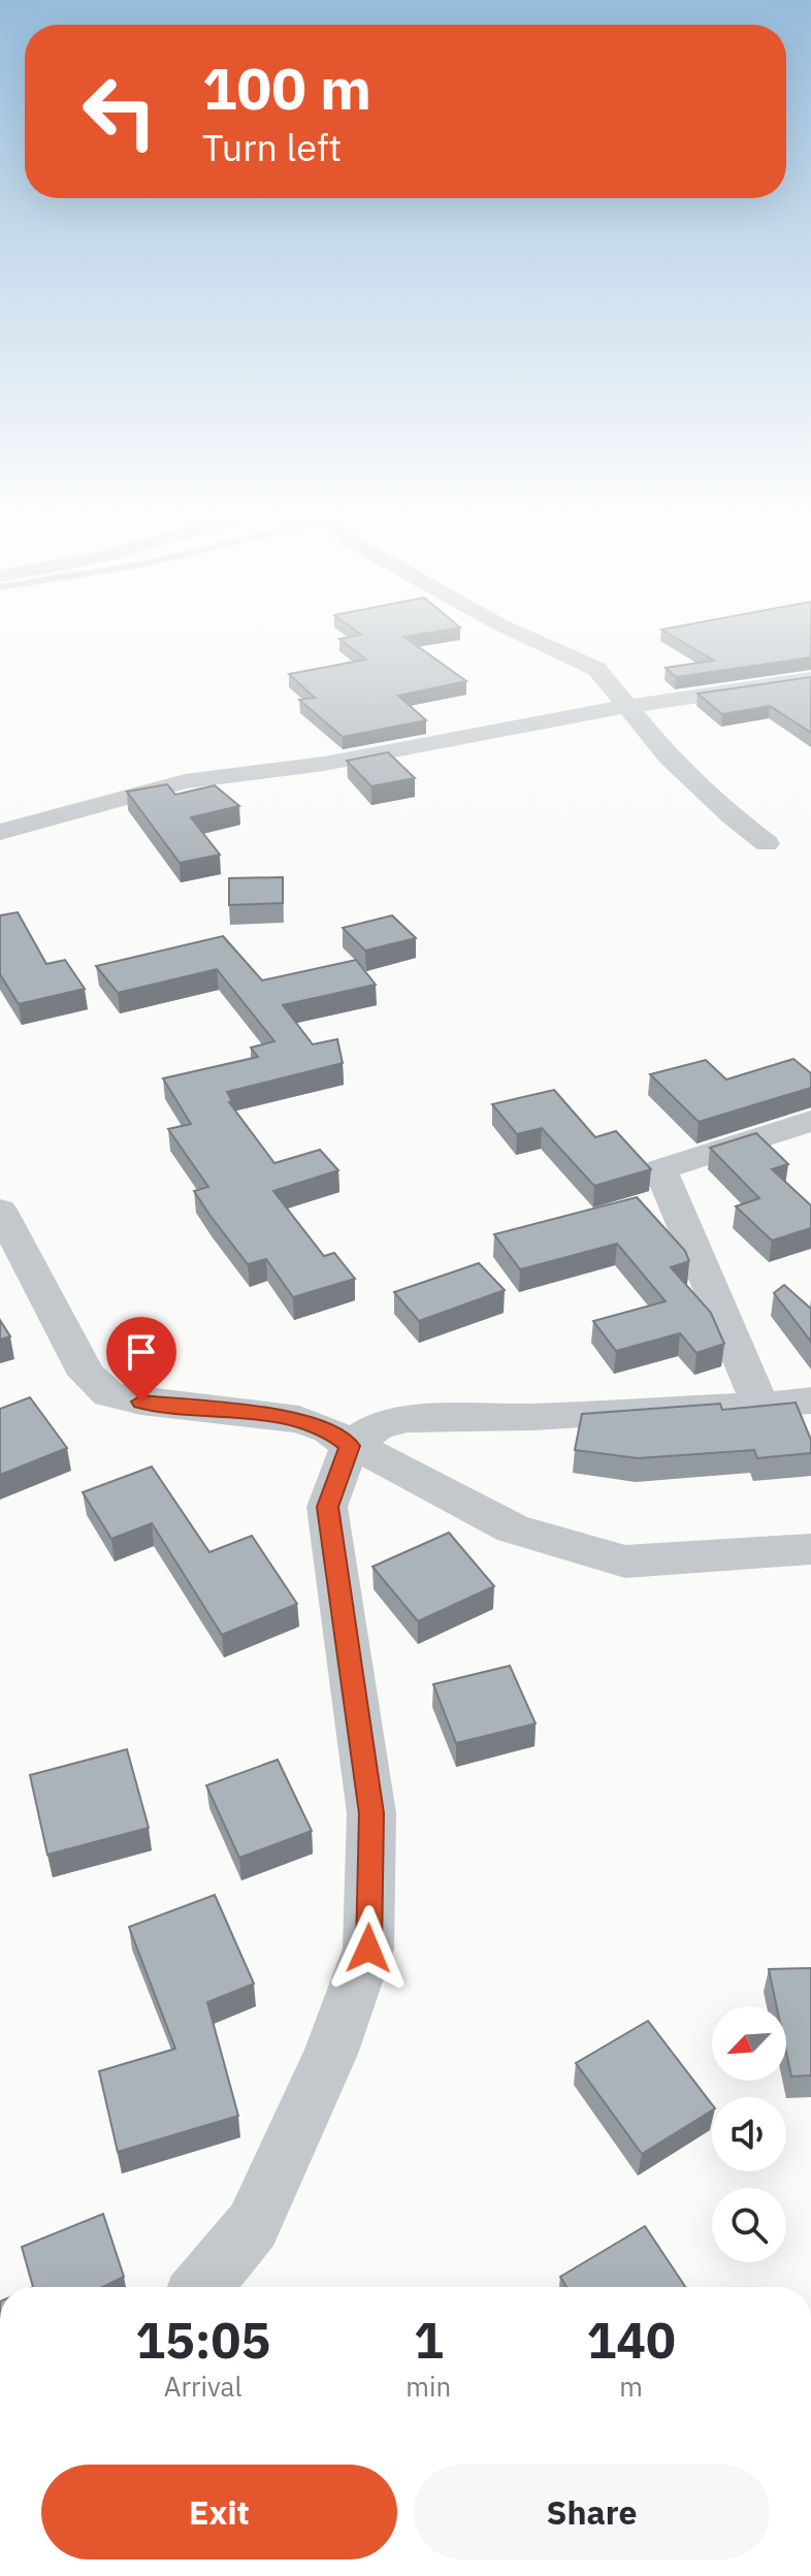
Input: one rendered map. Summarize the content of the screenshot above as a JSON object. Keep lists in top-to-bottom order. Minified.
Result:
{"north":"bottom left","page":{"turn":["100 m","Turn left"],"eta":["15:05","Arrival","1","min","140","m"],"buttons":["Exit","Share"]}}
